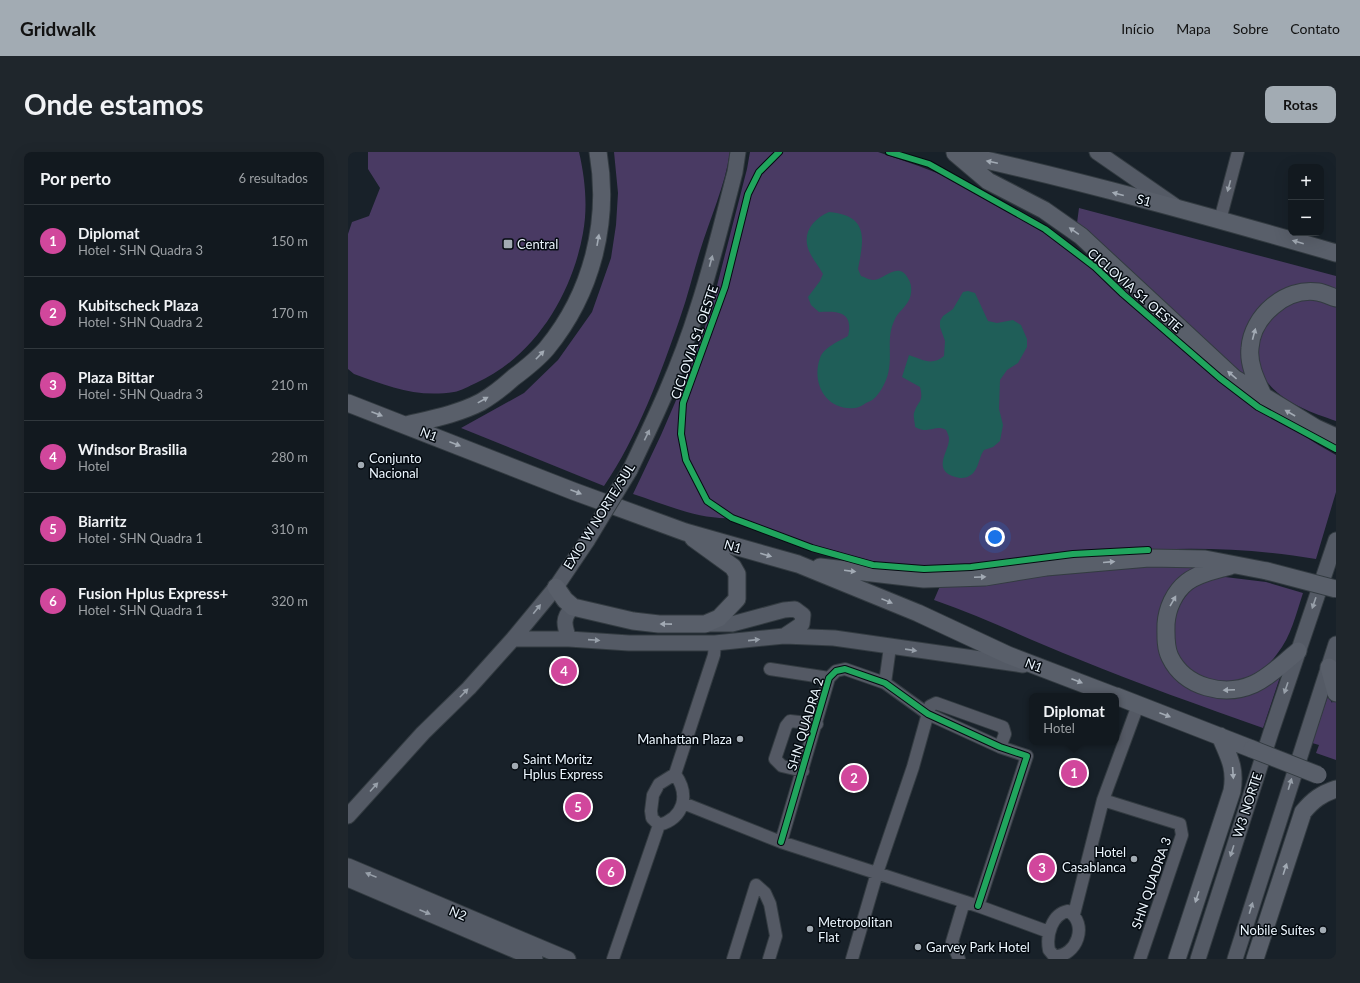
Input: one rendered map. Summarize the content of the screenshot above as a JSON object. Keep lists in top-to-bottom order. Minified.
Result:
{"streets":{"highway":["S1","N1"],"main road":["EXIO W NORTE/SUL","W3 NORTE","N2"],"street":["SHN QUADRA 2","SHN QUADRA 3"],"cycle path":["CICLOVIA S1 OESTE"]},"one_way":["EXIO W NORTE/SUL"],"places":{"transit":["Central"],"other":["Conjunto Nacional","Manhattan Plaza","Saint Moritz Hplus Express","Hotel Casablanca","Metropolitan Flat","Nobile Suítes","Garvey Park Hotel"]},"page":{"header":"Gridwalk","nav":["Início","Mapa","Sobre","Contato"],"buttons":"Rotas","title":"Onde estamos","heading":["Por perto","6 resultados"],"map_buttons":["+","−"],"list":[{"mark":"1","name":"Diplomat","note":"Hotel · SHN Quadra 3","value":"150 m"},{"mark":"2","name":"Kubitscheck Plaza","note":"Hotel · SHN Quadra 2","value":"170 m"},{"mark":"3","name":"Plaza Bittar","note":"Hotel · SHN Quadra 3","value":"210 m"},{"mark":"4","name":"Windsor Brasilia","note":"Hotel","value":"280 m"},{"mark":"5","name":"Biarritz","note":"Hotel · SHN Quadra 1","value":"310 m"},{"mark":"6","name":"Fusion Hplus Express+","note":"Hotel · SHN Quadra 1","value":"320 m"}],"pins":["4","1","2","5","3","6"],"popup":["Diplomat","Hotel"]}}
